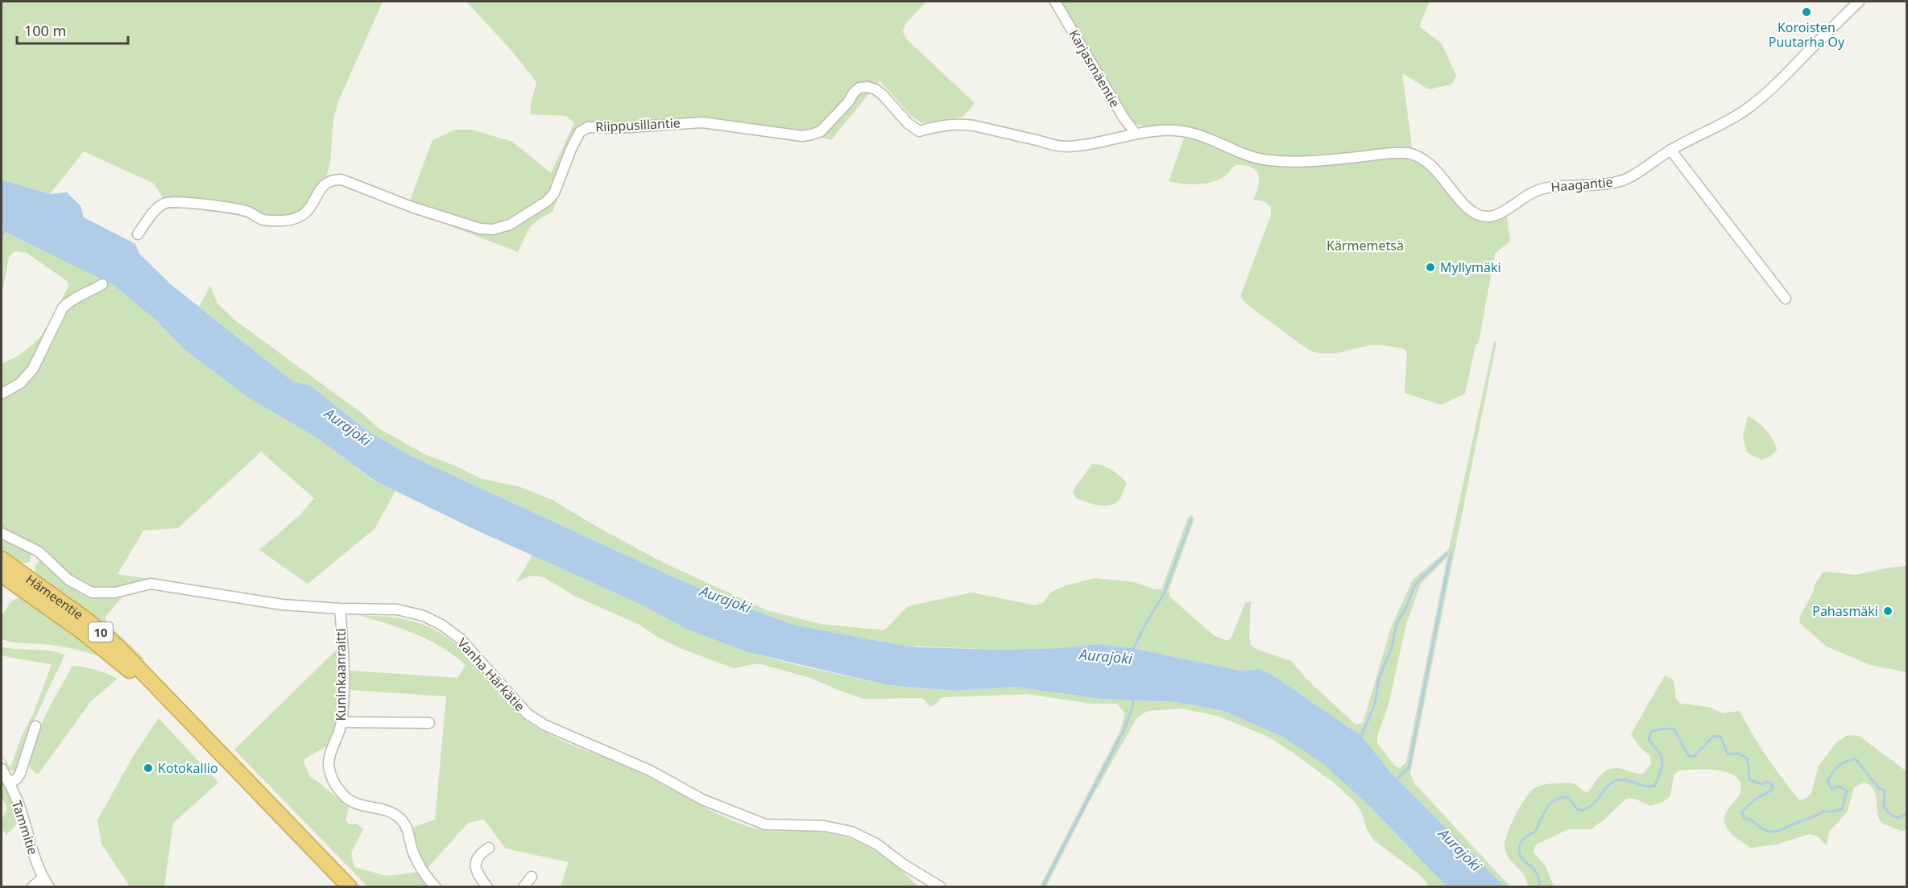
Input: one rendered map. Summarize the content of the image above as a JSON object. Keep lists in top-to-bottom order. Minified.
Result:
{"streets":{"highway":["Hämeentie","10"],"street":["Karjasmäentie","Riippusillantie","Haagantie","Kuninkaanraitti","Vanha Härkätie","Tammitie"]},"crossings":[["Karjasmäentie","Riippusillantie"],["Karjasmäentie","Haagantie"],["Riippusillantie","Haagantie"],["Kuninkaanraitti","Vanha Härkätie"]],"water":["Aurajoki"],"parks":["Kärmemetsä"],"places":["Koroisten Puutarha Oy","Myllymäki","Pahasmäki","Kotokallio"],"scale_bar":"100 m"}
